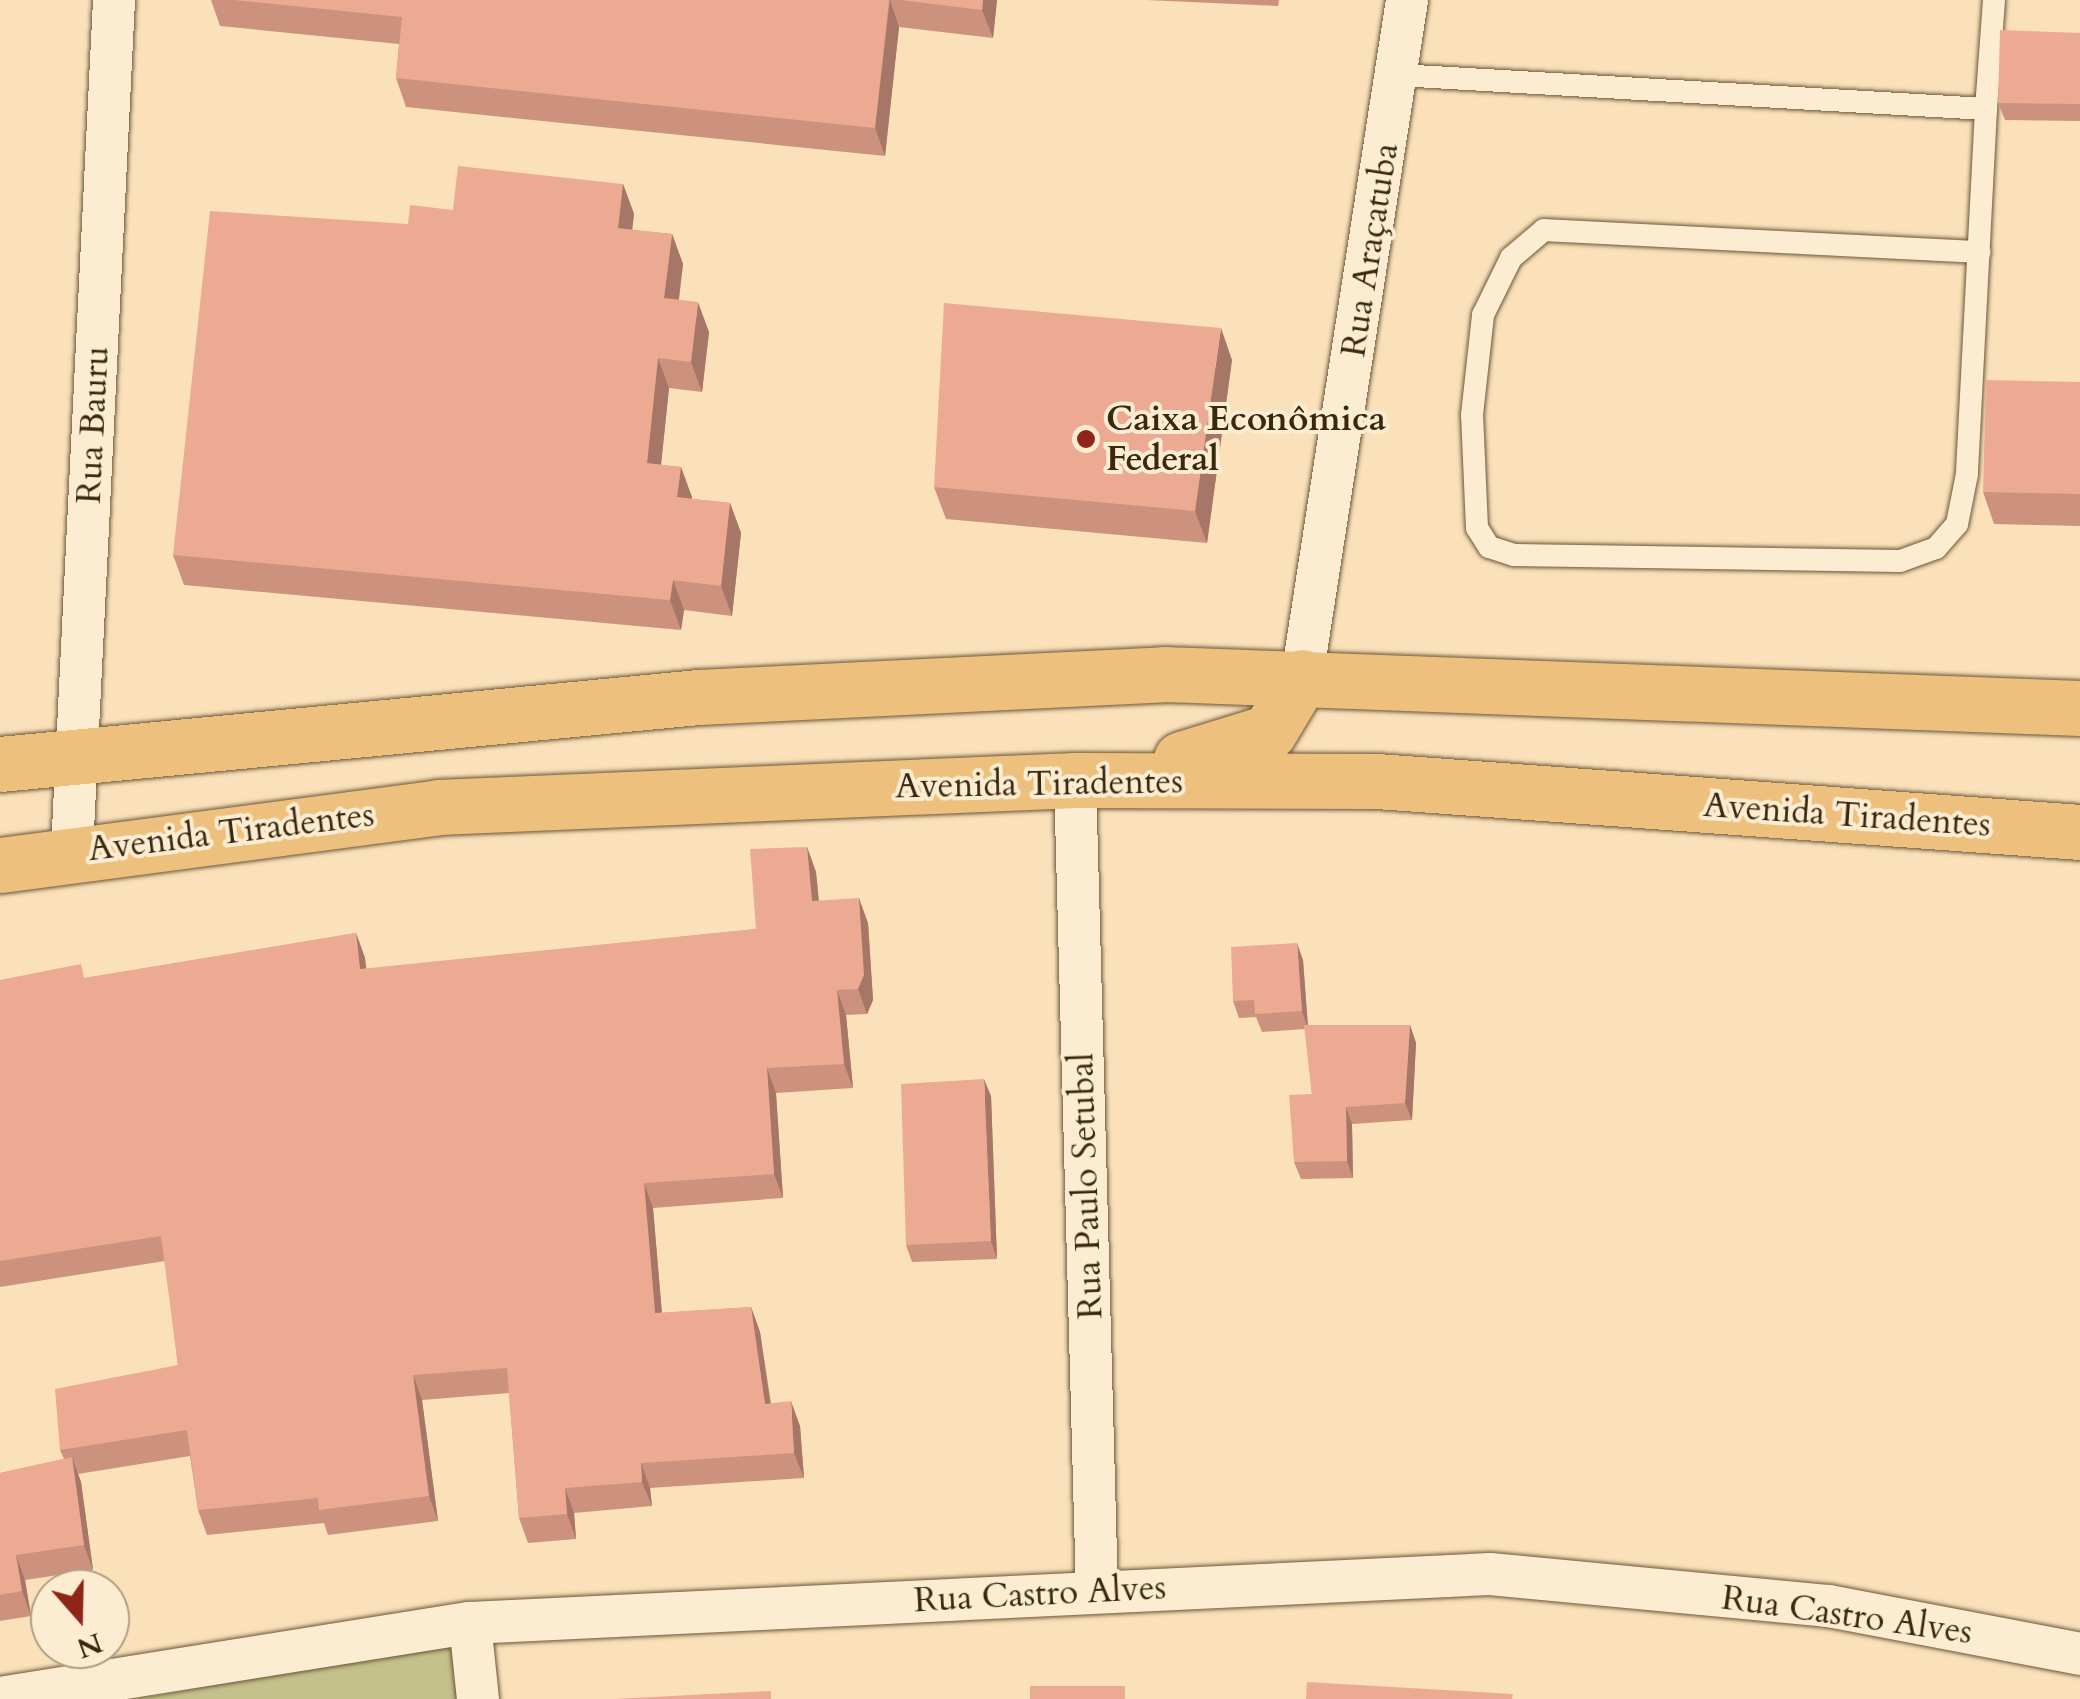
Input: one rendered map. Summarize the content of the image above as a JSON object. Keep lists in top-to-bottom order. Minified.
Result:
{"streets":{"main road":["Avenida Tiradentes"],"street":["Rua Araçatuba","Rua Bauru","Rua Paulo Setubal","Rua Castro Alves"]},"crossings":[["Rua Bauru","Avenida Tiradentes"],["Avenida Tiradentes","Rua Paulo Setubal"],["Rua Paulo Setubal","Rua Castro Alves"]],"places":["Caixa Econômica Federal"],"north":"bottom"}
